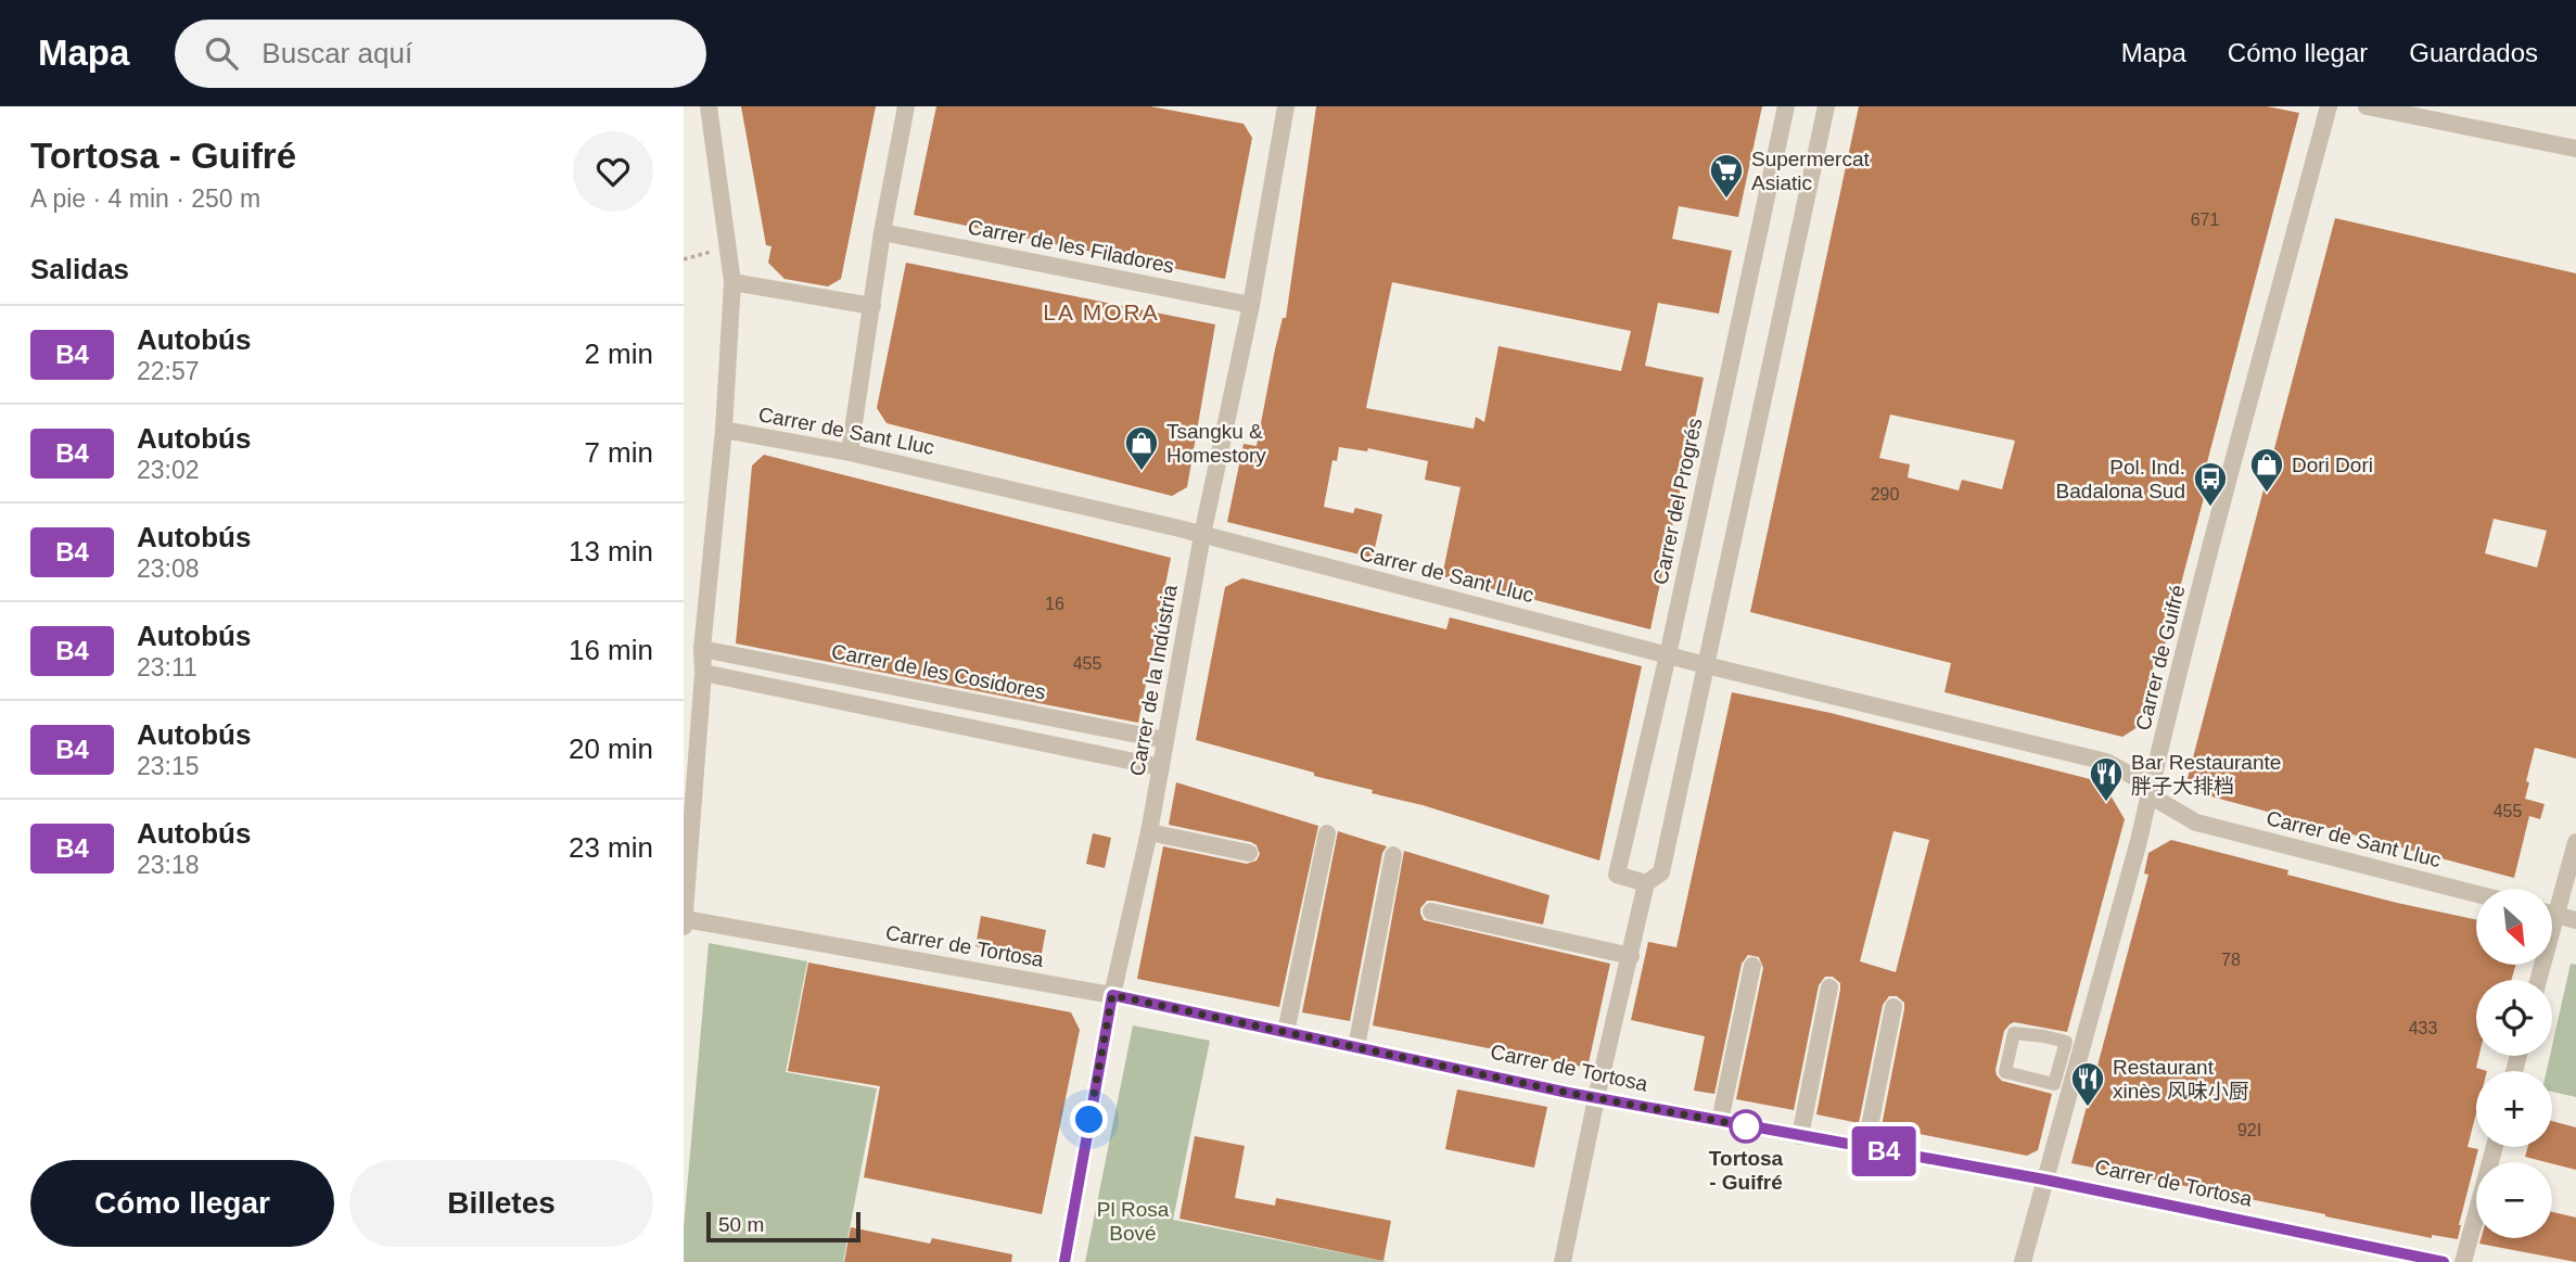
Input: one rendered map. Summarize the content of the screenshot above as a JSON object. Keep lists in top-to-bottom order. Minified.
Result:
{"streets":{"street":["Carrer de les Filadores","Carrer de Sant Lluc","Carrer del Progrés","Carrer de Guifré","Carrer de les Cosidores","Carrer de la Indústria","Carrer de Tortosa"]},"crossings":[["Carrer de les Filadores","Carrer de la Indústria"],["Carrer de Sant Lluc","Carrer del Progrés"],["Carrer de Sant Lluc","Carrer de Guifré"],["Carrer de Sant Lluc","Carrer de la Indústria"],["Carrer de Guifré","Carrer de Tortosa"],["Carrer de les Cosidores","Carrer de la Indústria"],["Carrer de la Indústria","Carrer de Tortosa"]],"districts":["LA MORA"],"parks":["Pl Rosa Bové"],"places":{"supermarket":["Supermercat Asiatic"],"shop":["Tsangku & Homestory","Dori Dori"],"bus stop":["Pol. Ind. Badalona Sud"],"restaurant":["Bar Restaurante 胖子大排档","Restaurant xinès 风味小厨"],"other":["Tortosa - Guifré"]},"lines":["bus line B4"],"house_numbers":["671","290","16","455","455","78","433","92I"],"scale_bar":"50 m","north":"bottom right","page":{"header":"Mapa","search":"Buscar aquí","nav":["Mapa","Cómo llegar","Guardados"],"heading":[["Tortosa - Guifré","A pie · 4 min · 250 m"],"Salidas"],"on_map":"B4","list":[{"mark":"B4","name":"Autobús","note":"22:57","value":"2 min"},{"mark":"B4","name":"Autobús","note":"23:02","value":"7 min"},{"mark":"B4","name":"Autobús","note":"23:08","value":"13 min"},{"mark":"B4","name":"Autobús","note":"23:11","value":"16 min"},{"mark":"B4","name":"Autobús","note":"23:15","value":"20 min"},{"mark":"B4","name":"Autobús","note":"23:18","value":"23 min"}],"map_buttons":["+","−"],"buttons":["Cómo llegar","Billetes"],"scale":"50 m"}}
